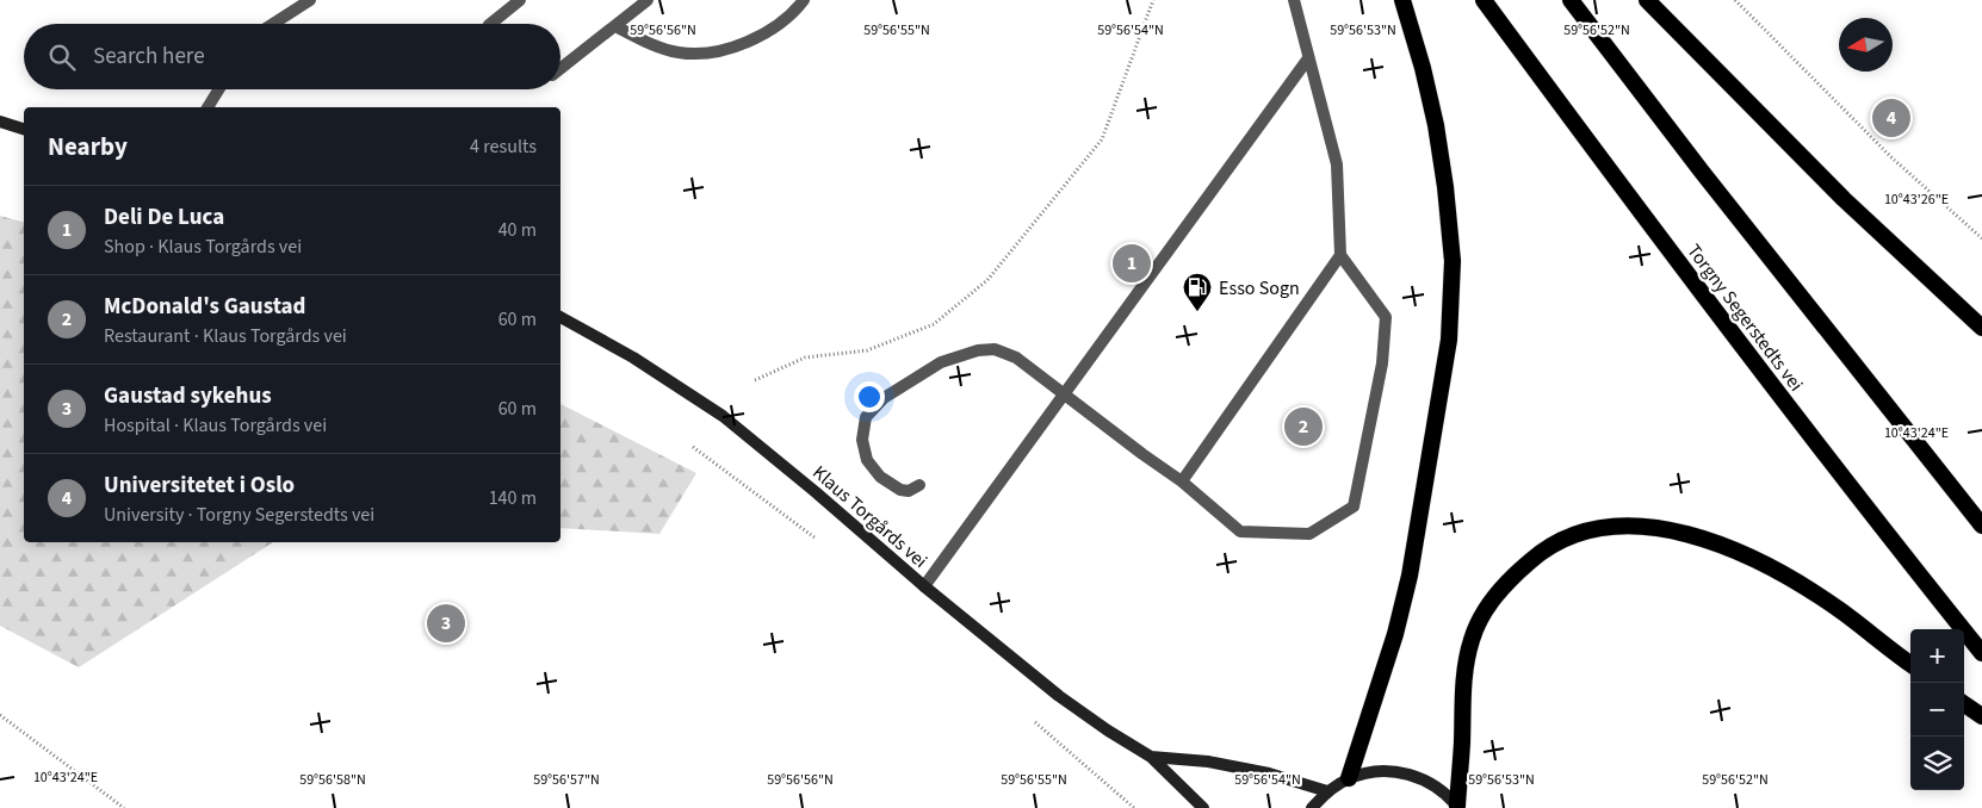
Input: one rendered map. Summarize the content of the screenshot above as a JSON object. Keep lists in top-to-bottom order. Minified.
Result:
{"streets":{"highway":["Torgny Segerstedts vei"],"main road":["Klaus Torgårds vei"]},"places":{"fuel station":["Esso Sogn"]},"north":"left","page":{"search":"Search here","pins":["4","1","2","3"],"heading":["Nearby","4 results"],"list":[{"mark":"1","name":"Deli De Luca","note":"Shop · Klaus Torgårds vei","value":"40 m"},{"mark":"2","name":"McDonald's Gaustad","note":"Restaurant · Klaus Torgårds vei","value":"60 m"},{"mark":"3","name":"Gaustad sykehus","note":"Hospital · Klaus Torgårds vei","value":"60 m"},{"mark":"4","name":"Universitetet i Oslo","note":"University · Torgny Segerstedts vei","value":"140 m"}],"map_buttons":["+","−"]},"coordinates":["59°56'55\"N","59°56'53\"N","59°56'56\"N","59°56'54\"N","59°56'52\"N","10°43'26\"E","10°43'24\"E","59°56'58\"N","59°56'57\"N"]}
